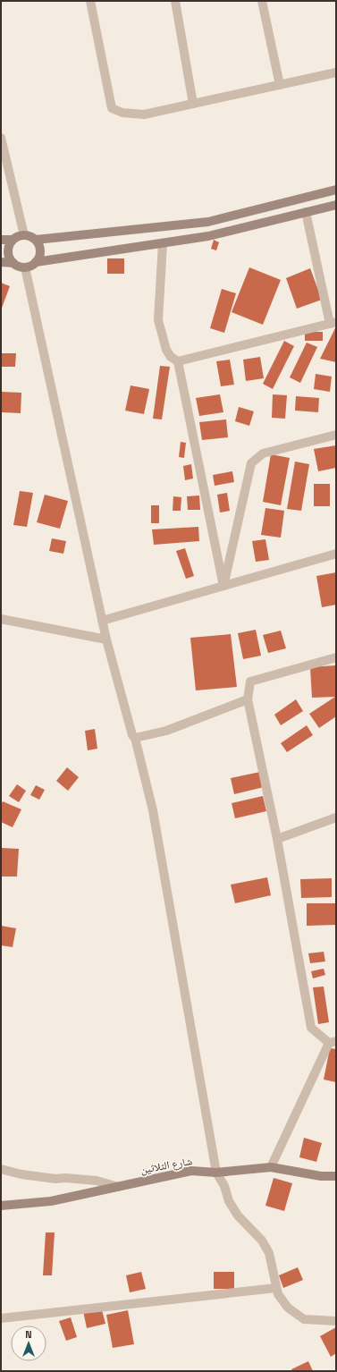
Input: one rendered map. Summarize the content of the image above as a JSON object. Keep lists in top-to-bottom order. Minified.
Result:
{"streets":{"street":["شارع الثلاثين"]},"north":"top"}
